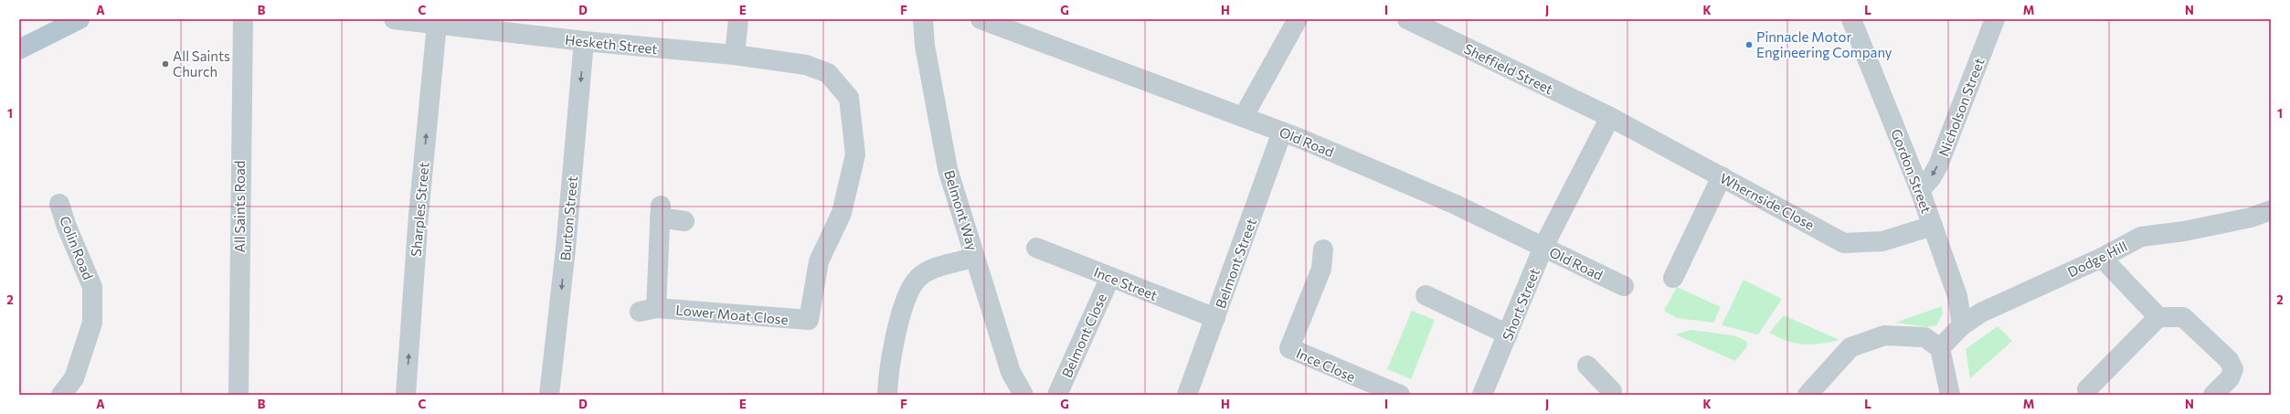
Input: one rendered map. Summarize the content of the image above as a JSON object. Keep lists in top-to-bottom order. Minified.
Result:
{"streets":{"street":["Hesketh Street","Sheffield Street","Nicholson Street","Old Road","Gordon Street","Whernside Close","All Saints Road","Sharples Street","Belmont Way","Burton Street","Colin Road","Dodge Hill","Belmont Street","Ince Street","Short Street","Lower Moat Close","Belmont Close","Ince Close"]},"crossings":[["Hesketh Street","Sharples Street"],["Hesketh Street","Burton Street"],["Hesketh Street","Lower Moat Close"],["Sheffield Street","Whernside Close"],["Sheffield Street","Short Street"],["Nicholson Street","Gordon Street"],["Old Road","Belmont Street"],["Old Road","Short Street"],["Gordon Street","Whernside Close"],["Gordon Street","Dodge Hill"],["Whernside Close","Short Street"],["Belmont Street","Ince Street"],["Ince Street","Belmont Close"]],"one_way":["Nicholson Street","Sharples Street","Burton Street"],"places":["Pinnacle Motor Engineering Company","All Saints Church"],"grid":{"columns":["A","B","C","D","E","F","G","H","I","J","K","L","M","N"],"rows":["1","2"]}}
